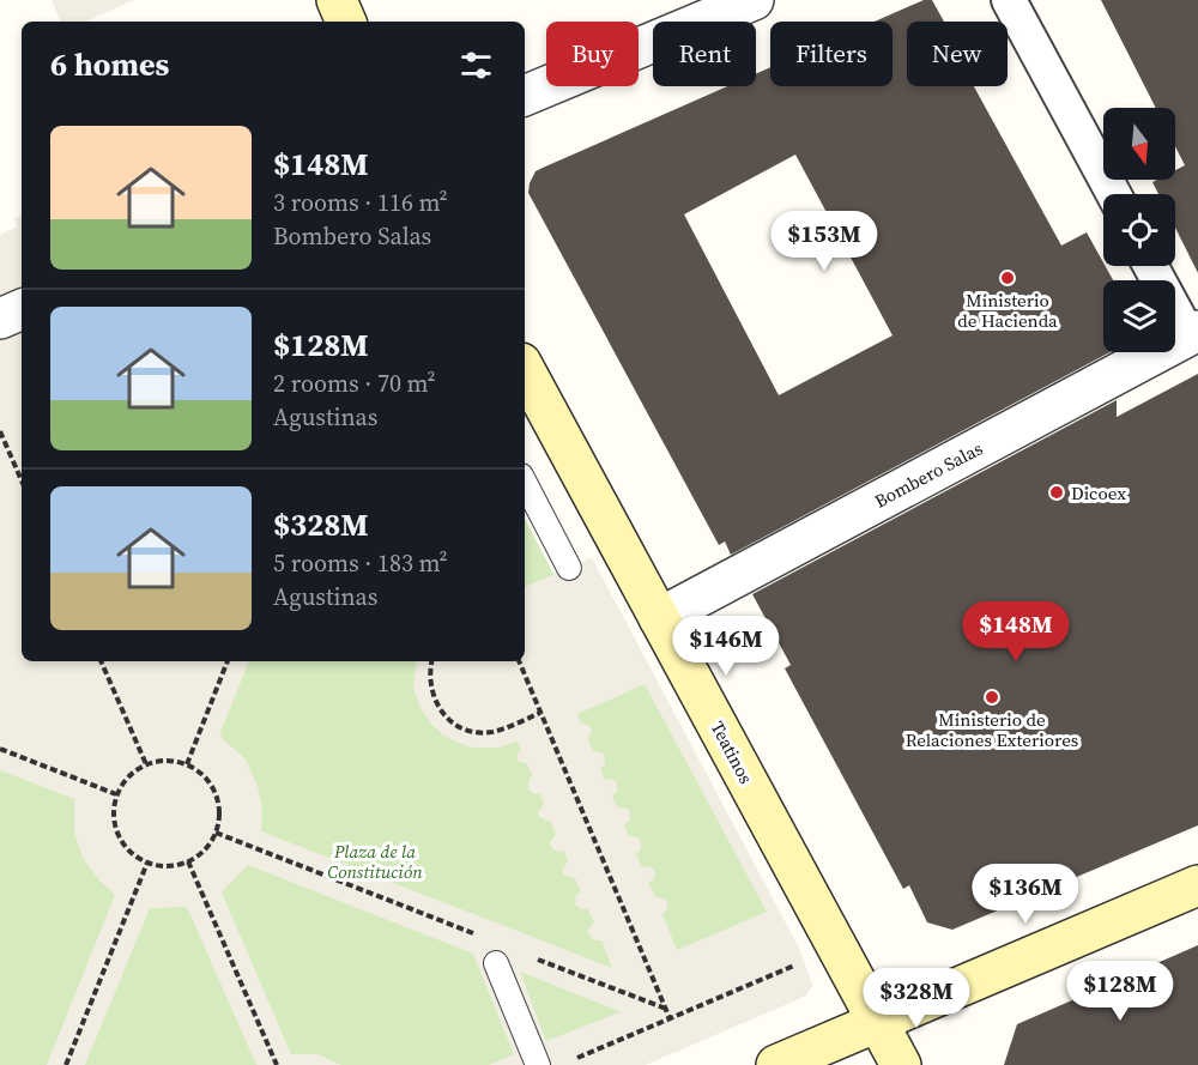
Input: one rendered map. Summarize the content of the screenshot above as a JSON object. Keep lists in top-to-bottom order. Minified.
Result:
{"streets":{"main road":["Teatinos"],"street":["Bombero Salas"]},"crossings":[["Bombero Salas","Teatinos"]],"parks":["Plaza de la Constitución"],"places":["Ministerio de Hacienda","Dicoex","Ministerio de Relaciones Exteriores"],"north":"bottom","page":{"chip":["Buy","Rent","Filters","New"],"heading":"6 homes","list":[{"name":"$148M","note":"3 rooms · 116 m² · Bombero Salas"},{"name":"$128M","note":"2 rooms · 70 m² · Agustinas"},{"name":"$328M","note":"5 rooms · 183 m² · Agustinas"}],"price":["$153M","$148M","$146M","$136M","$128M","$328M"]}}
